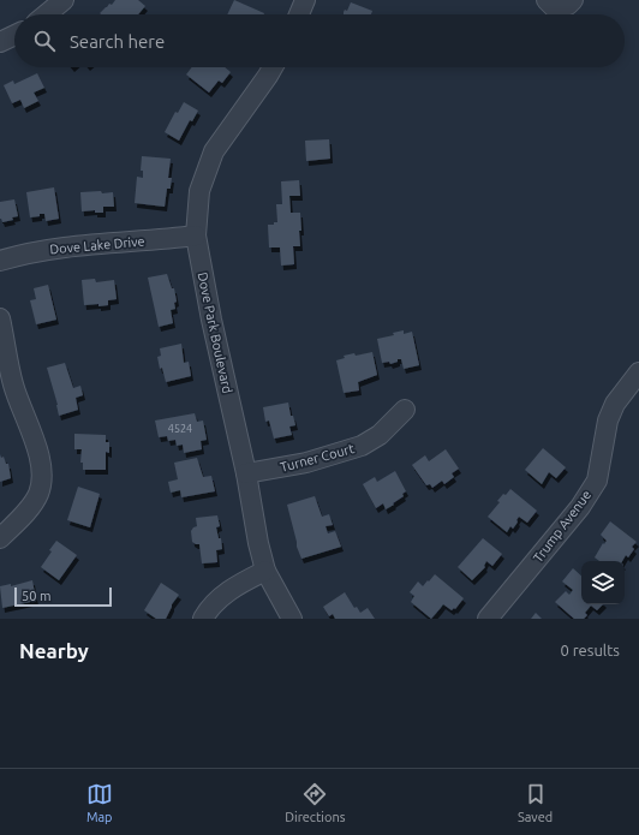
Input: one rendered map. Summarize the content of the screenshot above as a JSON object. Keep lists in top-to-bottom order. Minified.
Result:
{"streets":{"street":["Dove Lake Drive","Dove Park Boulevard","Turner Court","Trump Avenue"]},"crossings":[["Dove Lake Drive","Dove Park Boulevard"],["Dove Park Boulevard","Turner Court"]],"house_numbers":["4524"],"scale_bar":"50 m","page":{"search":"Search here","scale":"50 m","heading":["Nearby","0 results"],"nav":["Map","Directions","Saved"]}}
